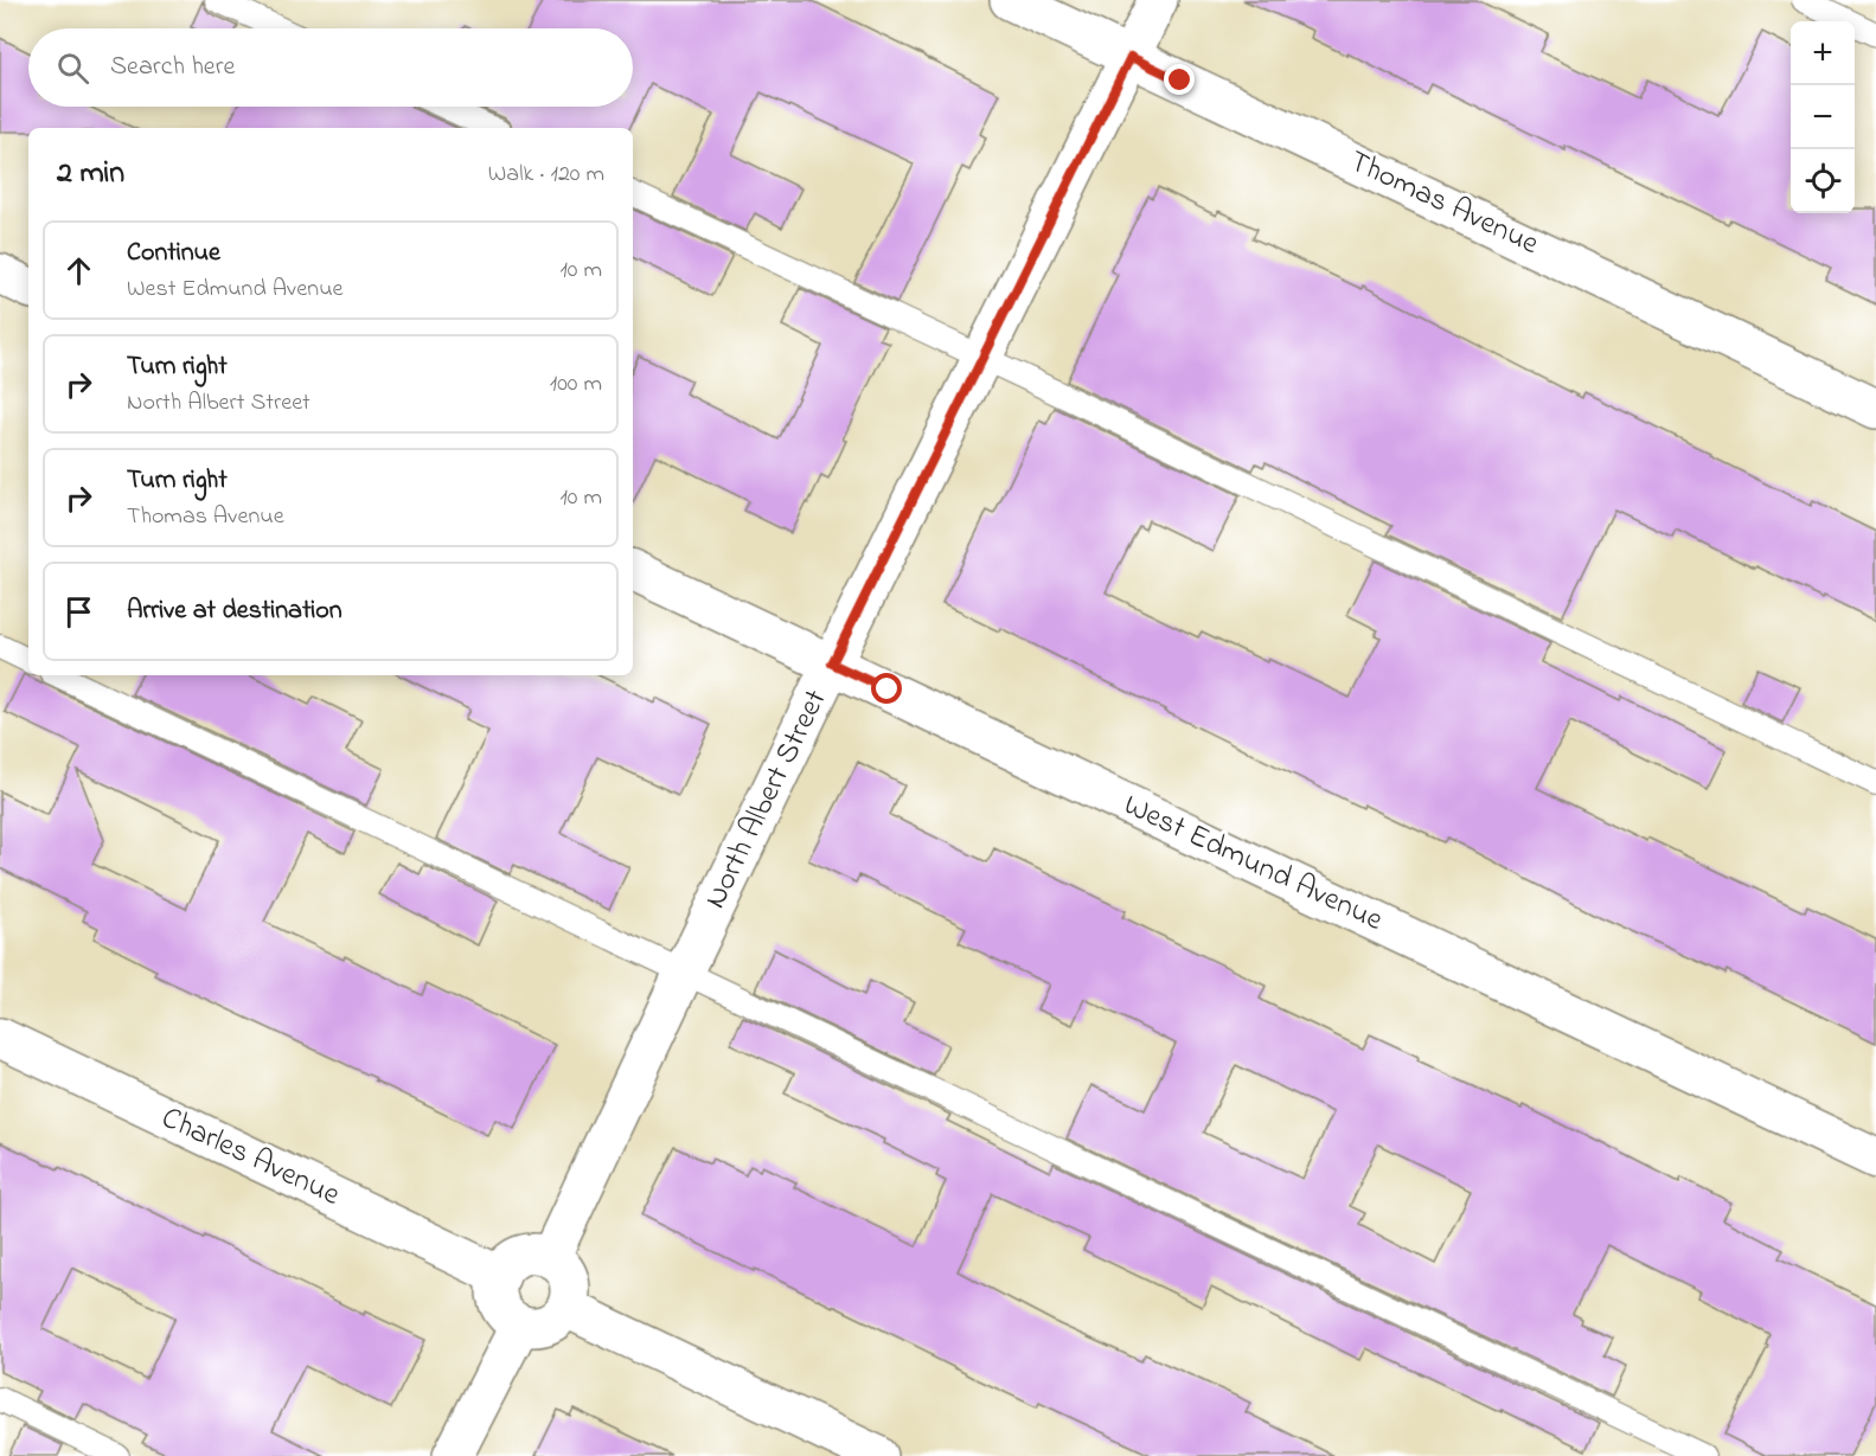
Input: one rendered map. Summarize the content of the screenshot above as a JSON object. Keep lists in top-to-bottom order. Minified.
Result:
{"streets":{"street":["Thomas Avenue","North Albert Street","West Edmund Avenue","Charles Avenue"]},"crossings":[["Thomas Avenue","North Albert Street"],["North Albert Street","West Edmund Avenue"],["North Albert Street","Charles Avenue"]],"page":{"map_buttons":["+","−"],"search":"Search here","heading":["2 min","Walk · 120 m"],"list":[["Continue","West Edmund Avenue","10 m"],["Turn right","North Albert Street","100 m"],["Turn right","Thomas Avenue","10 m"],"Arrive at destination"]}}
